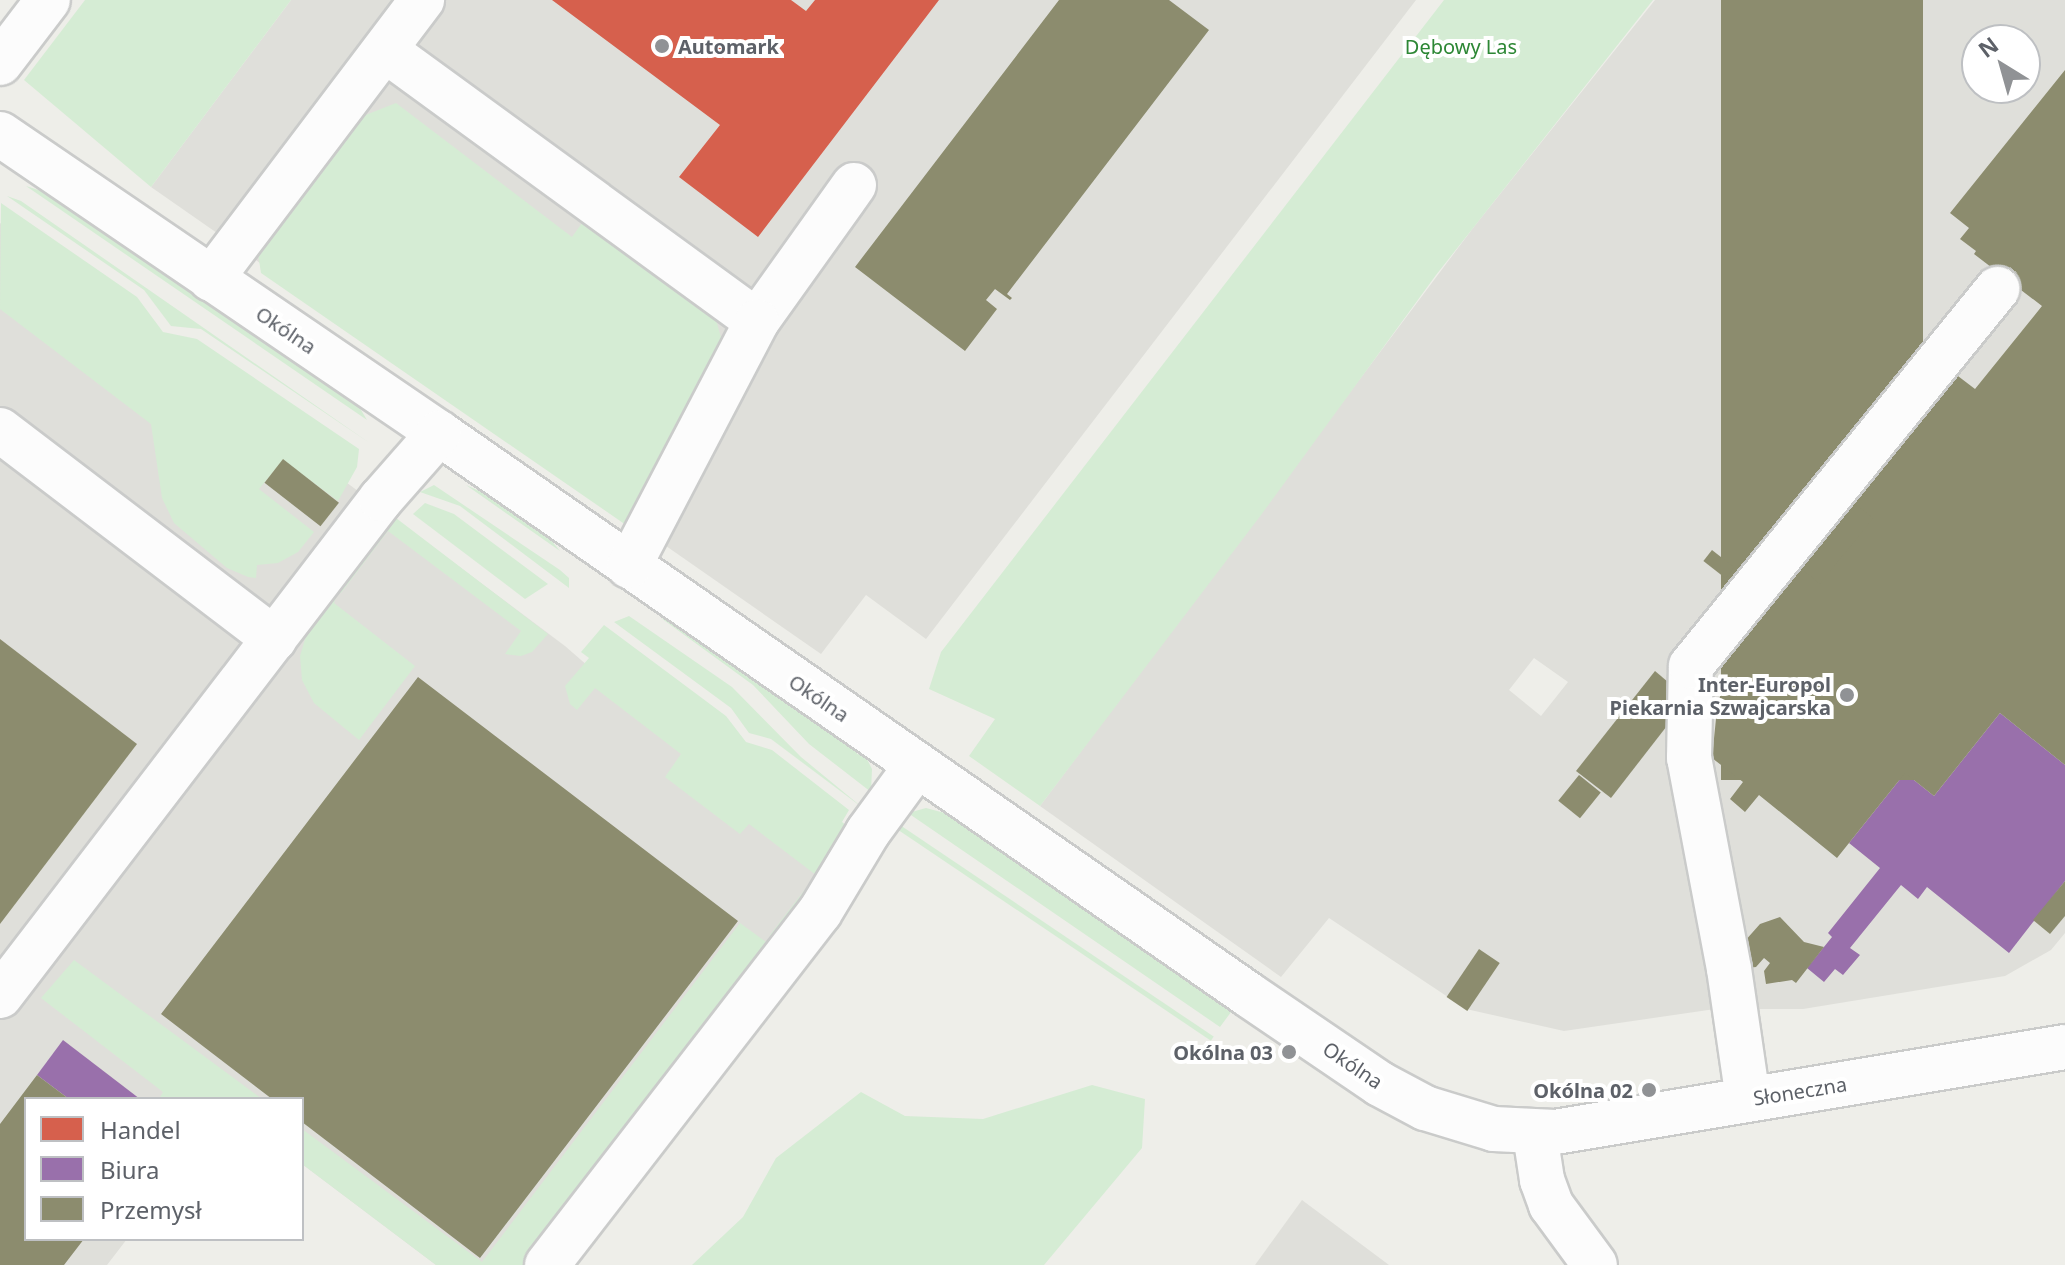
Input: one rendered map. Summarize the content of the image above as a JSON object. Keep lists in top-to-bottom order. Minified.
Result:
{"streets":{"street":["Okólna","Słoneczna"]},"crossings":[["Okólna","Słoneczna"]],"parks":["Dębowy Las"],"places":["Automark","Inter-Europol Piekarnia Szwajcarska","Okólna 03","Okólna 02"],"legend":["Handel","Biura","Przemysł"],"north":"top left"}
